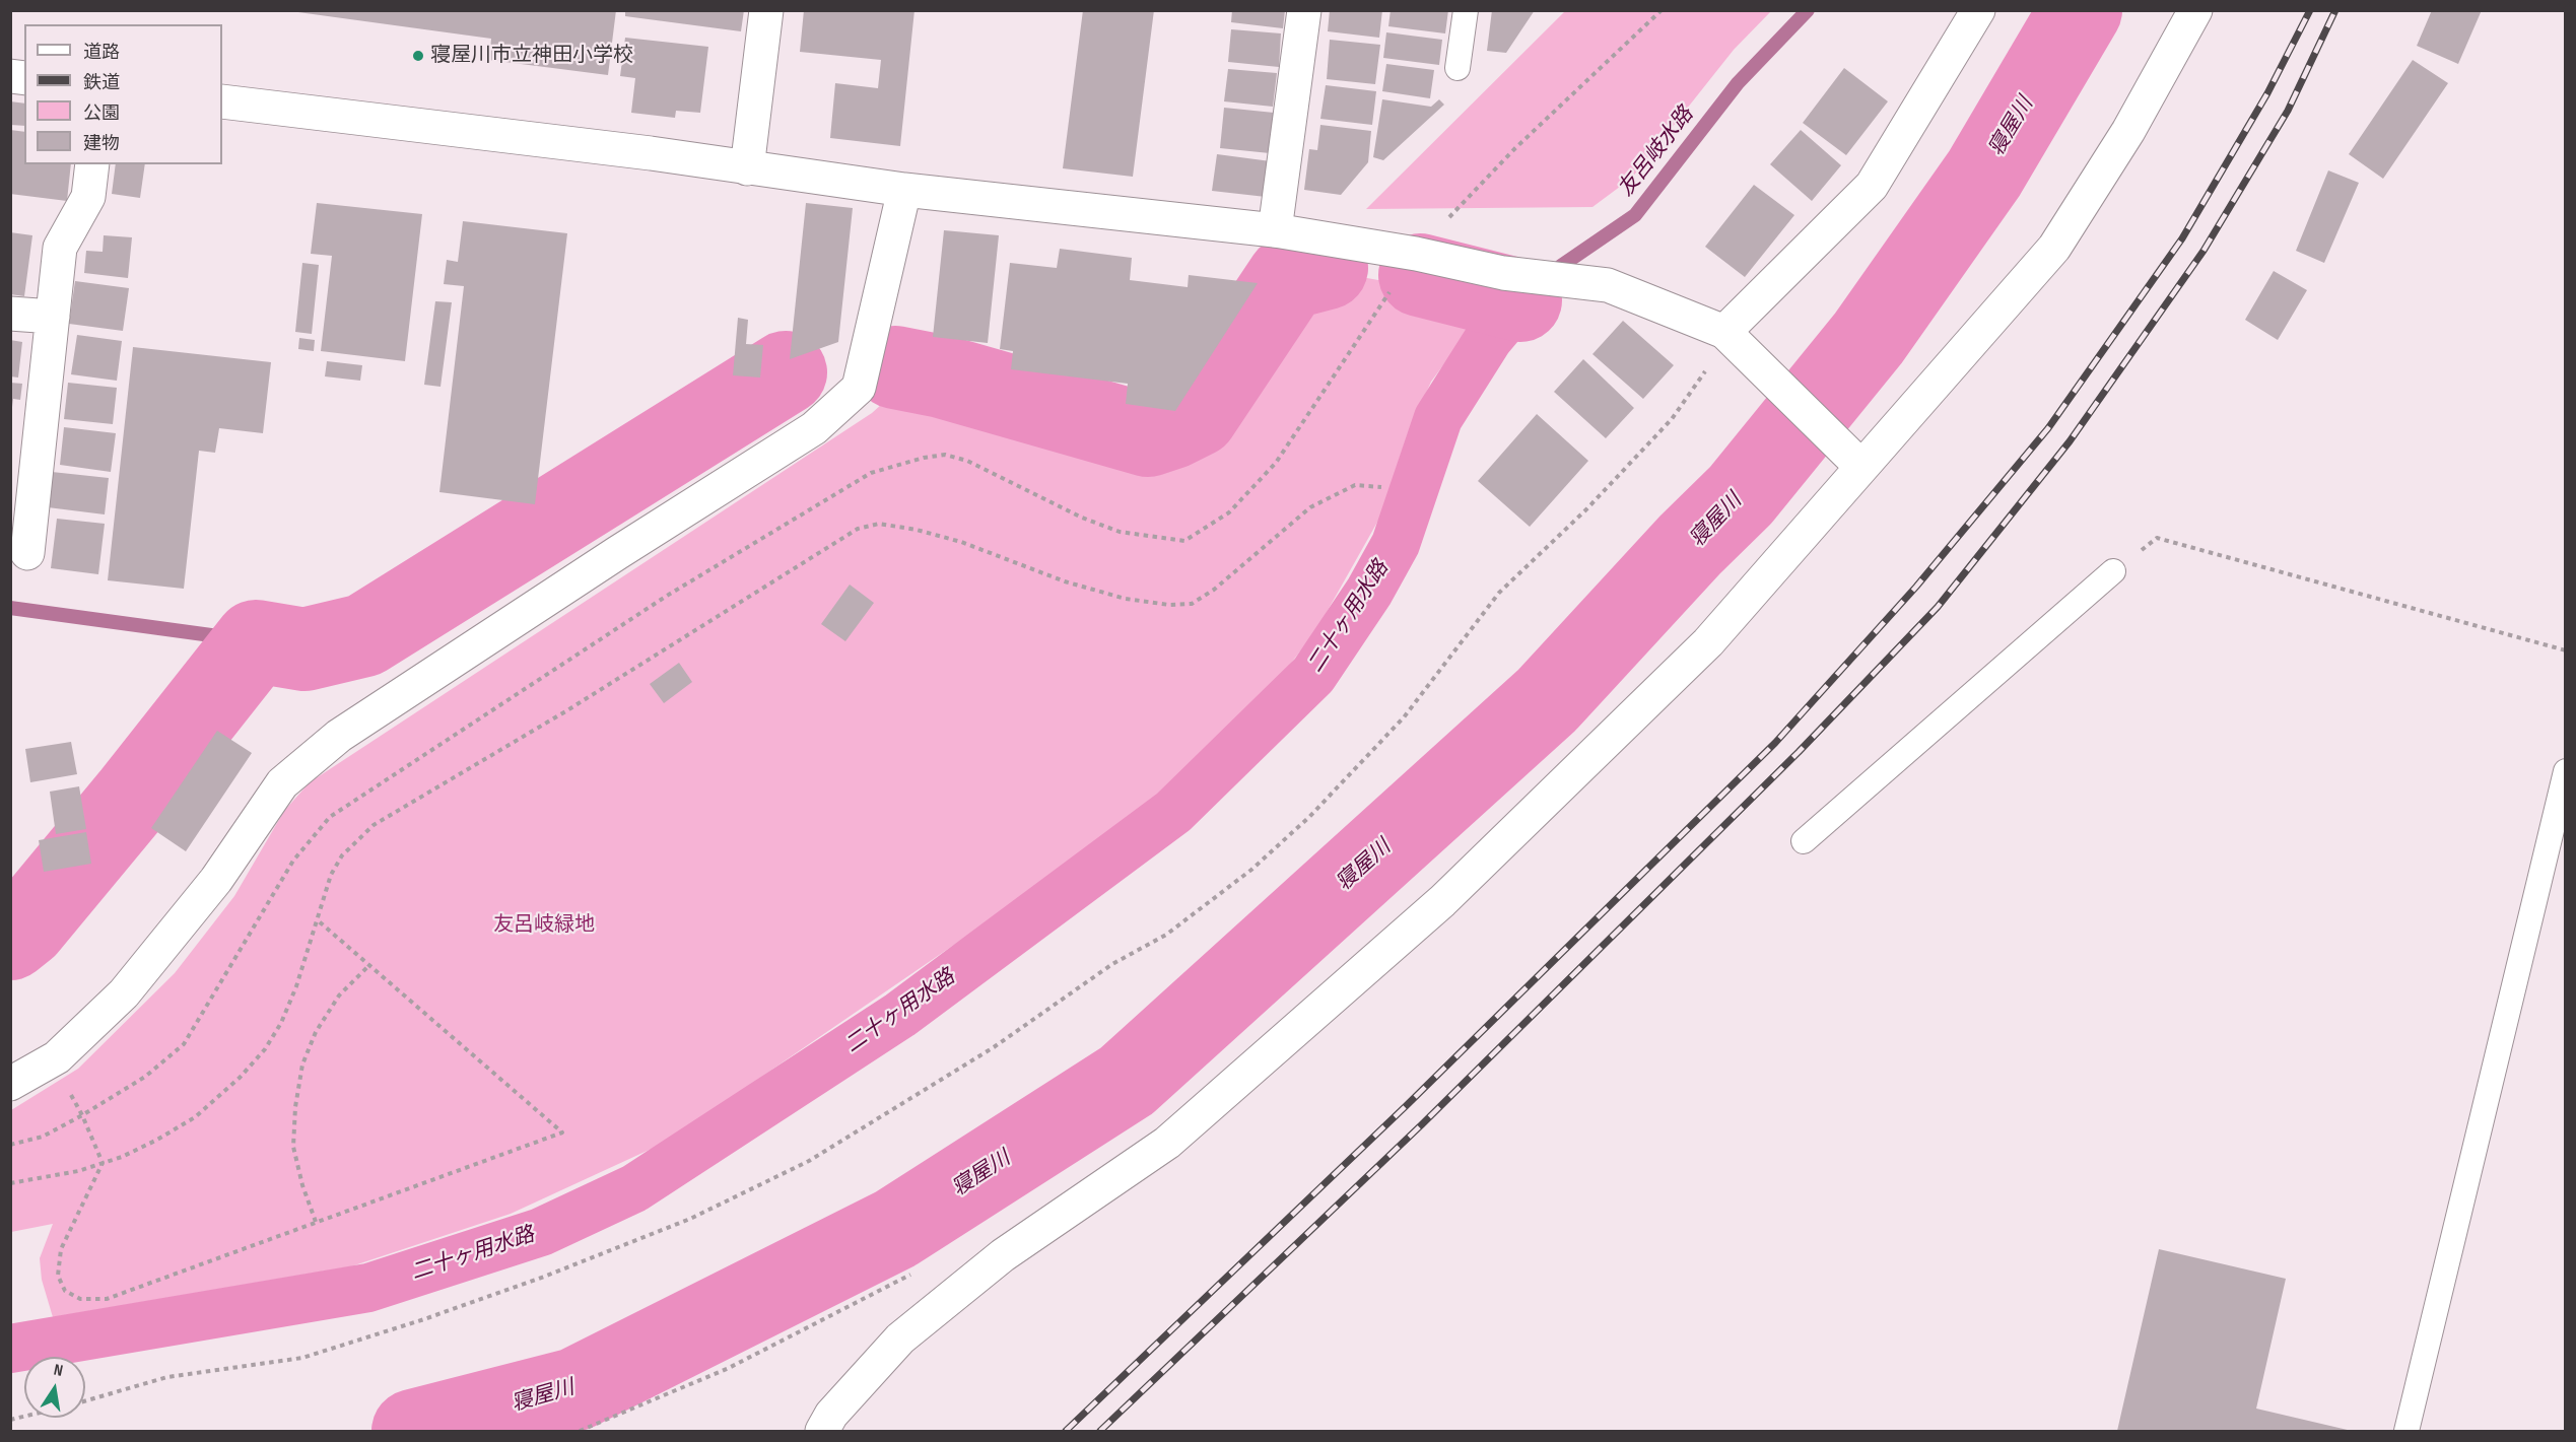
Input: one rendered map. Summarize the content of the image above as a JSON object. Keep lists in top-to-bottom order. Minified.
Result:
{"water":["寝屋川","友呂岐水路","二十ヶ用水路"],"parks":["友呂岐緑地"],"places":["寝屋川市立神田小学校"],"legend":["道路","鉄道","公園","建物"],"north":"top"}
